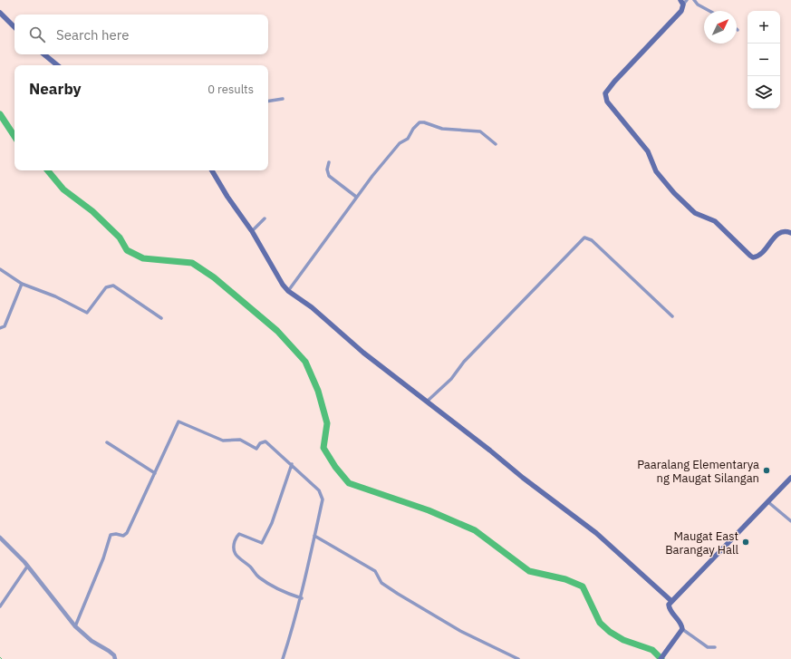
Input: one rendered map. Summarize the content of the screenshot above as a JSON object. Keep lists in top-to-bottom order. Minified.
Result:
{"places":["Paaralang Elementarya ng Maugat Silangan","Maugat East Barangay Hall"],"north":"top right","page":{"map_buttons":["+","−"],"search":"Search here","heading":["Nearby","0 results"]}}
